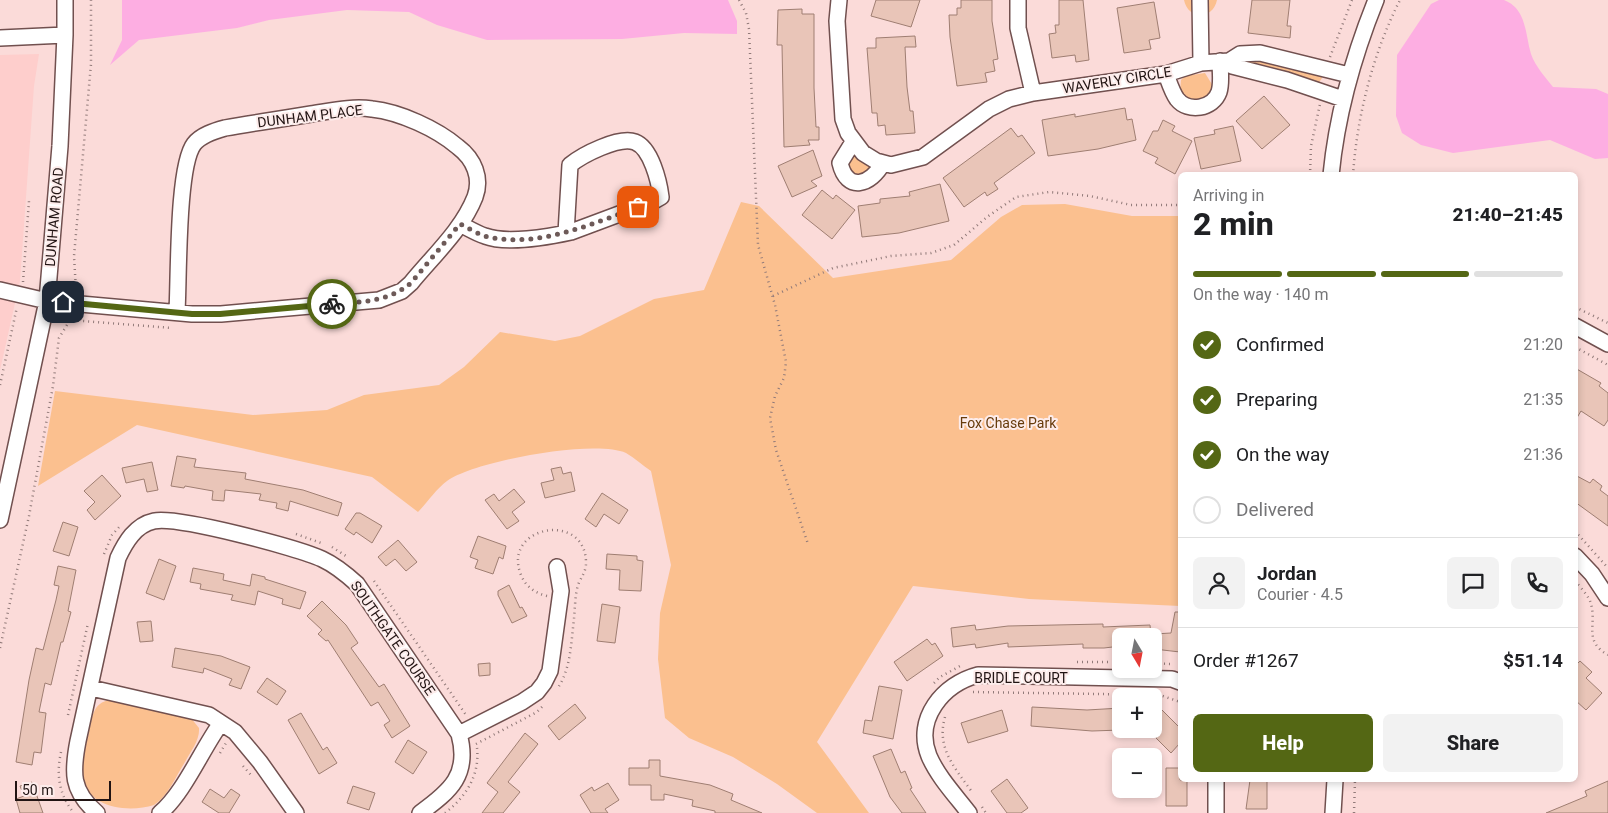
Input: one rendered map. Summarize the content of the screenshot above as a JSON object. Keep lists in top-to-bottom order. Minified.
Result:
{"streets":{"street":["WAVERLY CIRCLE","DUNHAM PLACE","DUNHAM ROAD","SOUTHGATE COURSE","BRIDLE COURT"]},"crossings":[["DUNHAM PLACE","DUNHAM ROAD"]],"parks":["Fox Chase Park"],"scale_bar":"50 m","north":"bottom","page":{"heading":["2 min","Arriving in","21:40–21:45"],"panel":["Jordan","Courier · 4.5","Order #1267","$51.14"],"bar":"On the way · 140 m","list":[["Confirmed","21:20"],["Preparing","21:35"],["On the way","21:36"],"Delivered"],"map_buttons":["+","−"],"buttons":["Help","Share"],"scale":"50 m"}}
